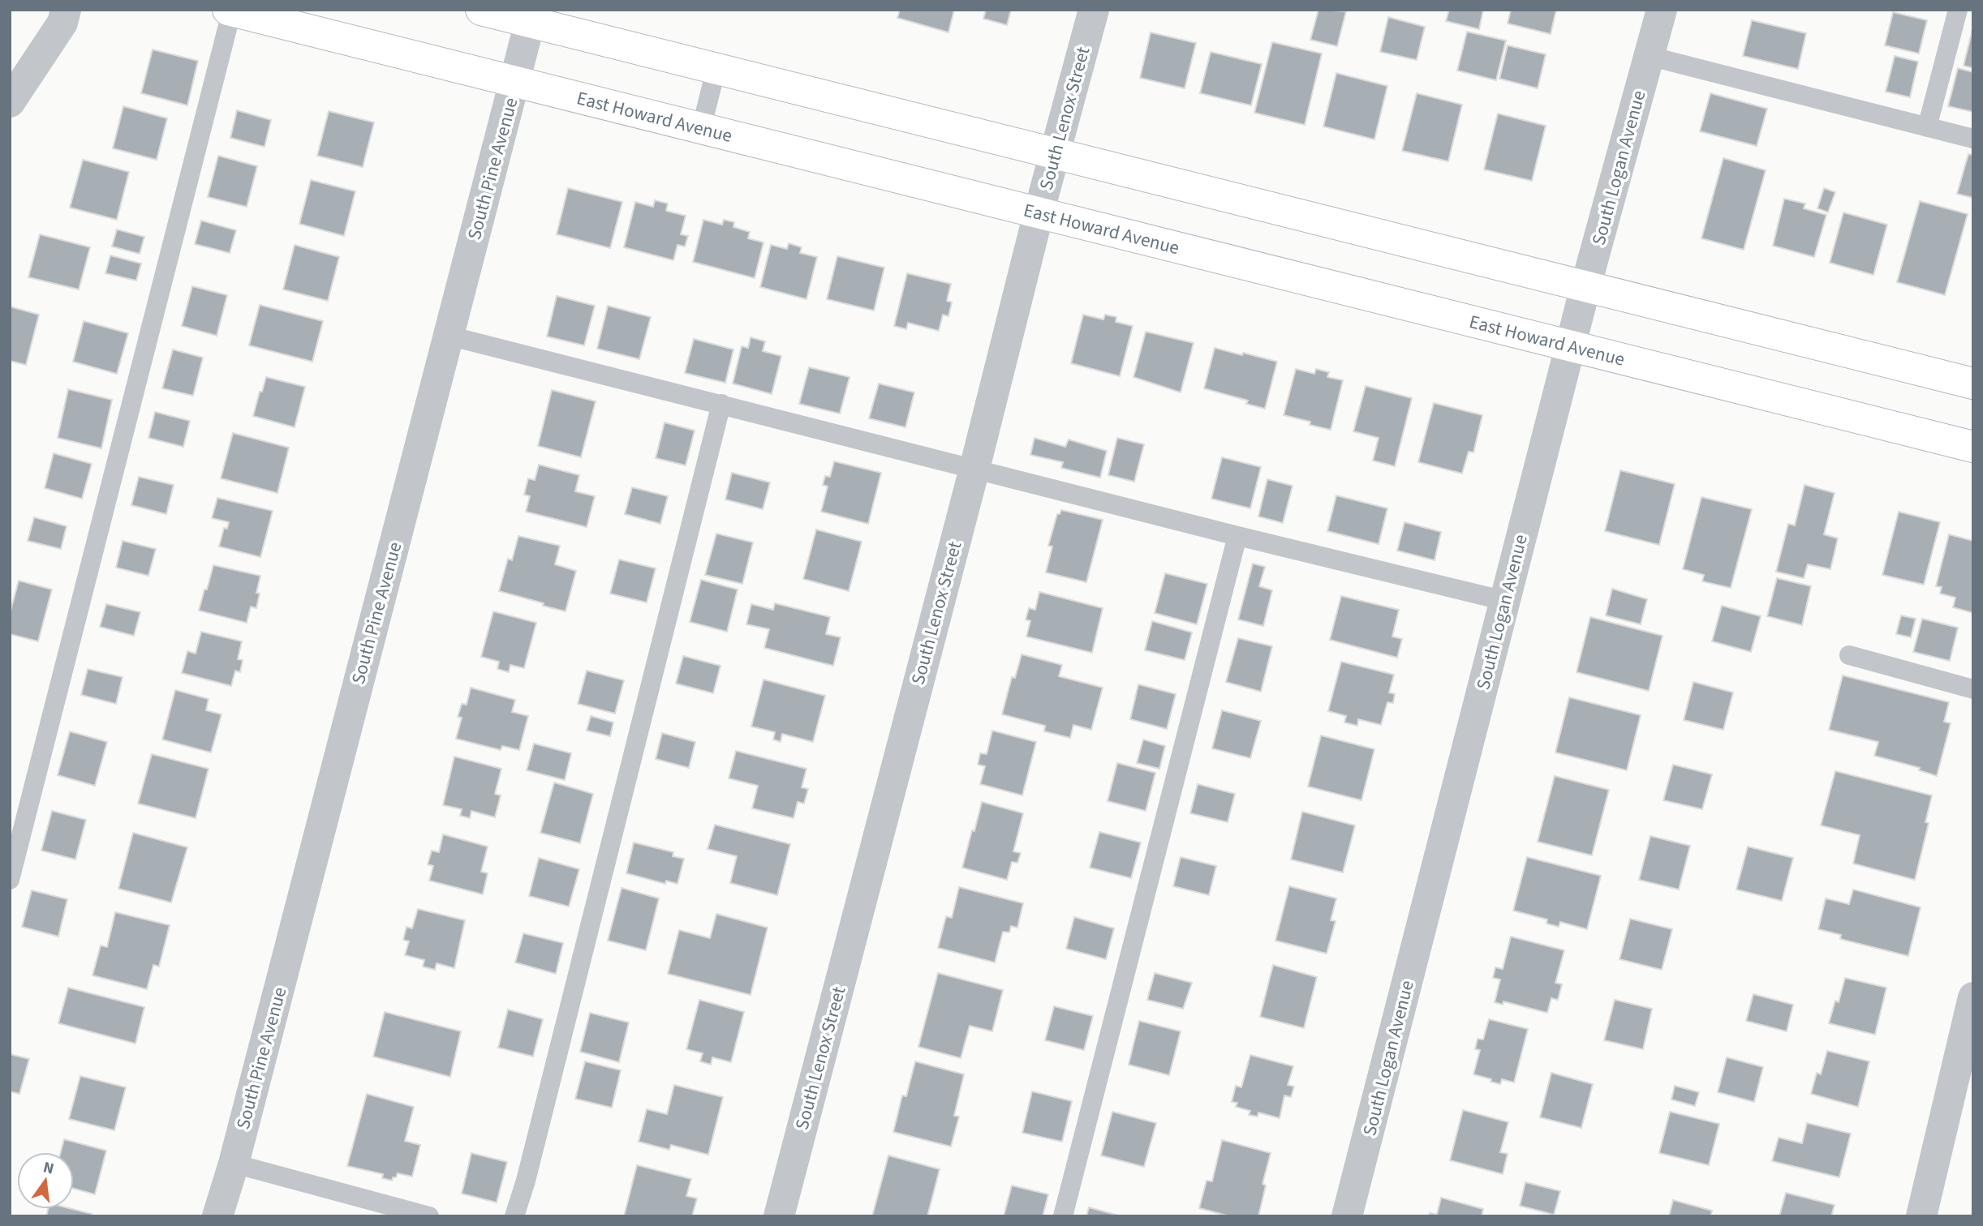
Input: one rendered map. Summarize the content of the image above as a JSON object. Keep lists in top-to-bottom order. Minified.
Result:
{"streets":{"main road":["East Howard Avenue"],"street":["South Lenox Street","South Logan Avenue","South Pine Avenue"]},"crossings":[["East Howard Avenue","South Lenox Street"],["East Howard Avenue","South Logan Avenue"],["East Howard Avenue","South Pine Avenue"]],"north":"top"}
